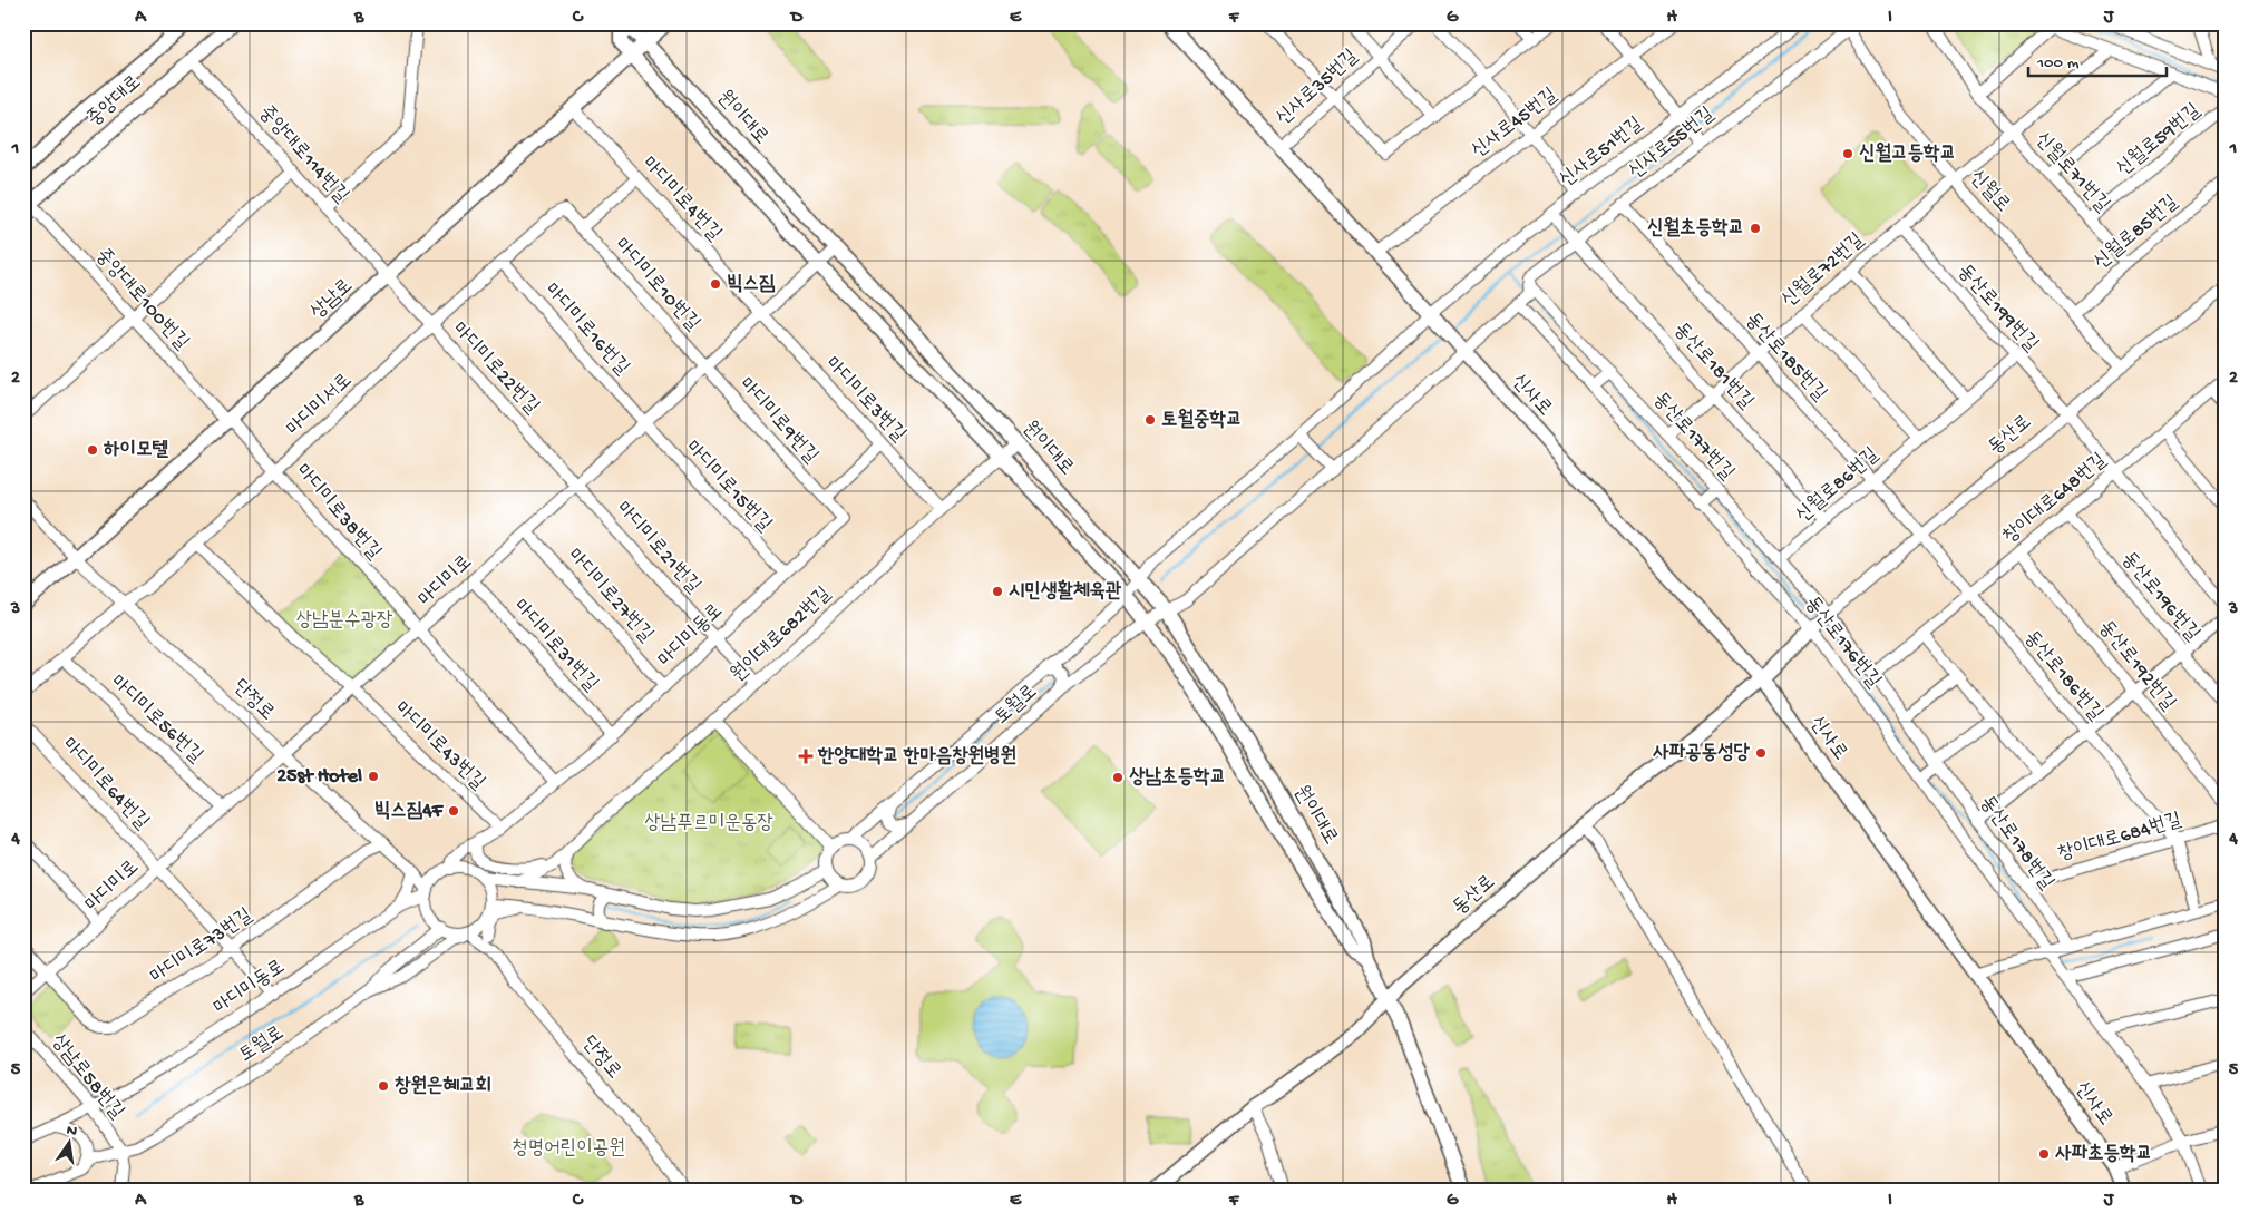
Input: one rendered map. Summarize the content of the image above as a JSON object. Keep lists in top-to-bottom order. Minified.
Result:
{"streets":{"main road":["중앙대로","원이대로","상남로","신사로","동산로"],"street":["신사로35번길","신사로45번길","신월로59번길","신사로55번길","신사로51번길","중앙대로114번길","신월로71번길","신월로","마디미로4번길","신월로85번길","신월로72번길","마디미로10번길","중앙대로100번길","동산로199번길","마디미로16번길","동산로185번길","동산로181번길","마디미로22번길","마디미로3번길","마디미서로","마디미로9번길","동산로177번길","신월로86번길","마디미로15번길","창이대로648번길","마디미로38번길","마디미로21번길","마디미로","마디미로27번길","동산로196번길","원이대로682번길","마디미동로","동산로176번길","마디미로31번길","동산로192번길","동산로186번길","단정로","토월로","마디미로56번길","마디미로43번길","마디미로64번길","창이대로684번길","동산로178번길","마디미로73번길","상남로58번길"]},"crossings":[["중앙대로","중앙대로114번길"],["중앙대로","중앙대로100번길"],["원이대로","상남로"],["원이대로","동산로"],["원이대로","마디미로"],["원이대로","원이대로682번길"],["원이대로","토월로"],["신월로59번길","신월로71번길"],["신사로55번길","신월로"],["신사로55번길","동산로185번길"],["신사로55번길","동산로181번길"],["신사로55번길","신사로"],["신사로55번길","동산로177번길"],["신사로55번길","동산로176번길"],["신사로55번길","토월로"],["신사로51번길","동산로181번길"],["신사로51번길","신사로"],["신사로51번길","토월로"],["중앙대로114번길","상남로"],["중앙대로114번길","마디미로22번길"],["신월로71번길","신월로"],["신월로71번길","신월로85번길"],["신월로71번길","신월로72번길"],["신월로","신월로85번길"],["신월로","신월로72번길"],["신월로","동산로"],["마디미로4번길","상남로"],["마디미로4번길","마디미로3번길"],["마디미로4번길","마디미로"],["신월로72번길","동산로199번길"],["신월로72번길","동산로185번길"],["신월로72번길","동산로181번길"],["신월로72번길","동산로177번길"],["마디미로10번길","마디미서로"],["마디미로10번길","마디미로9번길"],["마디미로10번길","마디미로"],["중앙대로100번길","상남로"],["중앙대로100번길","마디미로38번길"],["상남로","마디미로22번길"],["상남로","마디미로38번길"],["상남로","단정로"],["동산로199번길","동산로"],["동산로199번길","신월로86번길"],["동산로199번길","창이대로648번길"],["마디미로16번길","마디미서로"],["마디미로16번길","마디미로15번길"],["마디미로16번길","마디미로"],["동산로185번길","동산로"],["동산로185번길","신월로86번길"],["동산로185번길","동산로186번길"],["동산로181번길","신월로86번길"],["마디미로22번길","마디미서로"],["마디미로22번길","마디미로21번길"],["마디미로22번길","마디미로"],["신사로","동산로"],["마디미로3번길","마디미로"],["마디미로3번길","원이대로682번길"],["마디미서로","마디미로38번길"],["마디미서로","단정로"],["마디미서로","마디미로56번길"],["마디미서로","마디미로43번길"],["마디미로9번길","마디미로"],["마디미로9번길","마디미동로"],["동산로","동산로177번길"],["동산로","동산로176번길"],["동산로","동산로186번길"],["동산로","동산로178번길"],["동산로177번길","신월로86번길"],["동산로177번길","동산로176번길"],["동산로177번길","동산로178번길"],["마디미로15번길","마디미로"],["마디미로15번길","마디미동로"],["창이대로648번길","동산로196번길"],["창이대로648번길","동산로192번길"],["창이대로648번길","동산로186번길"],["창이대로648번길","동산로178번길"],["마디미로38번길","마디미로"],["마디미로21번길","마디미로"],["마디미로21번길","원이대로682번길"],["마디미로21번길","마디미동로"],["마디미로","마디미로27번길"],["마디미로","마디미로31번길"],["마디미로","단정로"],["마디미로","마디미로56번길"],["마디미로","마디미로43번길"],["마디미로","마디미로64번길"],["마디미로","마디미로73번길"],["마디미로27번길","마디미동로"],["마디미동로","마디미로31번길"],["마디미동로","단정로"],["마디미동로","토월로"],["마디미동로","마디미로43번길"],["마디미동로","마디미로64번길"],["마디미동로","상남로58번길"],["동산로176번길","동산로178번길"],["동산로186번길","창이대로684번길"],["단정로","토월로"],["단정로","마디미로73번길"],["토월로","상남로58번길"],["마디미로64번길","마디미로73번길"],["창이대로684번길","동산로178번길"]],"parks":["상남분수광장","상남푸르미운동장","청명어린이공원"],"places":{"other":["신월고등학교","신월초등학교","빅스짐","토월중학교","하이모텔","시민생활체육관","사파공동성당","25st Hotel","상남초등학교","빅스짐4F","창원은혜교회","사파초등학교"],"health":["한양대학교 한마음창원병원"]},"scale_bar":"100 m","north":"top","grid":{"columns":["A","B","C","D","E","F","G","H","I","J"],"rows":["1","2","3","4","5"]}}
